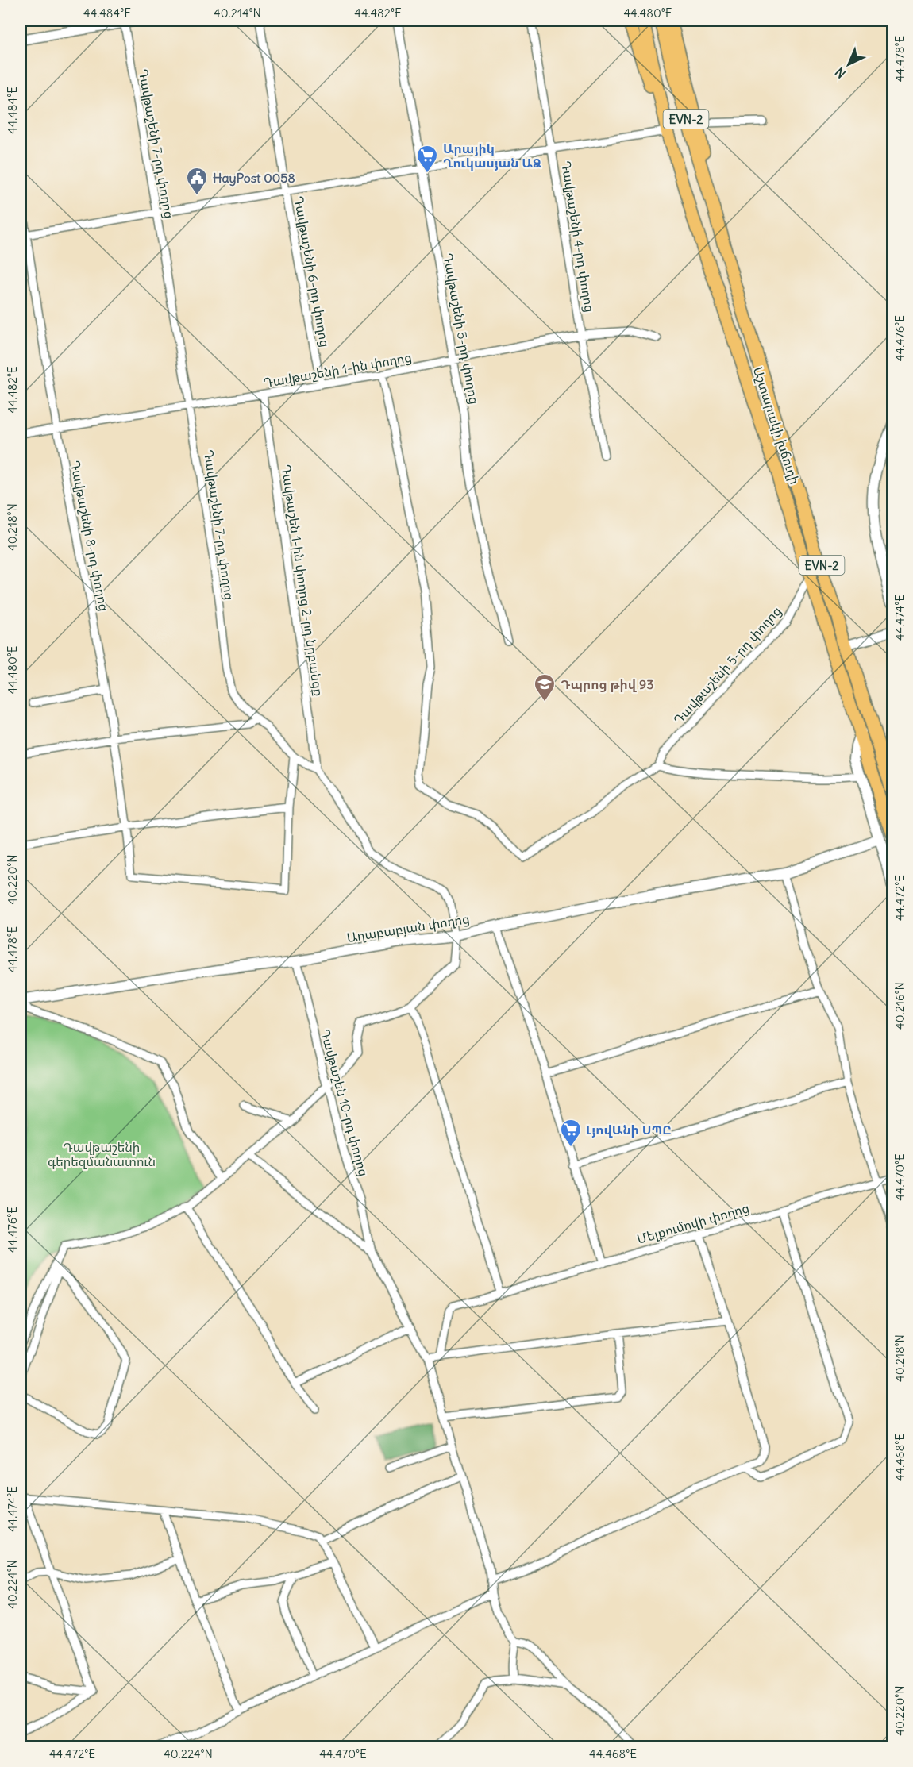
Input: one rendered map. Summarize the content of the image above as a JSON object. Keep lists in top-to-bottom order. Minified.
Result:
{"streets":{"main road":["EVN-2","Աշտարակի խճուղի"],"street":["Դավթաշենի 7-րդ փողոց","Դավթաշենի 4-րդ փողոց","Դավթաշենի 6-րդ փողոց","Դավթաշենի 5-րդ փողոց","Դավթաշենի 1-ին փողոց","Դավթաշենի 8-րդ փողոց","Դավթաշեն 1-ին փողոց 2-րդ նրբանցք","Աղաբաբյան փողոց","Դավթաշեն 10-րդ փողոց","Մելքումովի փողոց"]},"crossings":[["Դավթաշենի 7-րդ փողոց","Դավթաշենի 1-ին փողոց"],["Դավթաշենի 7-րդ փողոց","Դավթաշեն 1-ին փողոց 2-րդ նրբանցք"],["Դավթաշենի 7-րդ փողոց","Աղաբաբյան փողոց"],["Դավթաշենի 4-րդ փողոց","Դավթաշենի 1-ին փողոց"],["Դավթաշենի 6-րդ փողոց","Դավթաշենի 1-ին փողոց"],["Դավթաշենի 5-րդ փողոց","Դավթաշենի 1-ին փողոց"],["Դավթաշենի 5-րդ փողոց","Աշտարակի խճուղի"],["Դավթաշենի 1-ին փողոց","Դավթաշենի 8-րդ փողոց"],["Դավթաշենի 1-ին փողոց","Դավթաշեն 1-ին փողոց 2-րդ նրբանցք"],["Աղաբաբյան փողոց","Դավթաշեն 10-րդ փողոց"]],"parks":["Դավթաշենի գերեզմանատուն"],"places":{"supermarket":["Արայիկ Ղուկասյան ԱՁ","ԼյովԱնի ՍՊԸ"],"public building":["HayPost 0058"],"school or university":["Դպրոց թիվ 93"]},"north":"bottom left","coordinates":["44.484°E","40.214°N","44.482°E","44.480°E","44.478°E","44.476°E","40.218°N","44.474°E","40.220°N","44.472°E","40.216°N","44.470°E","44.468°E","40.224°N"]}
